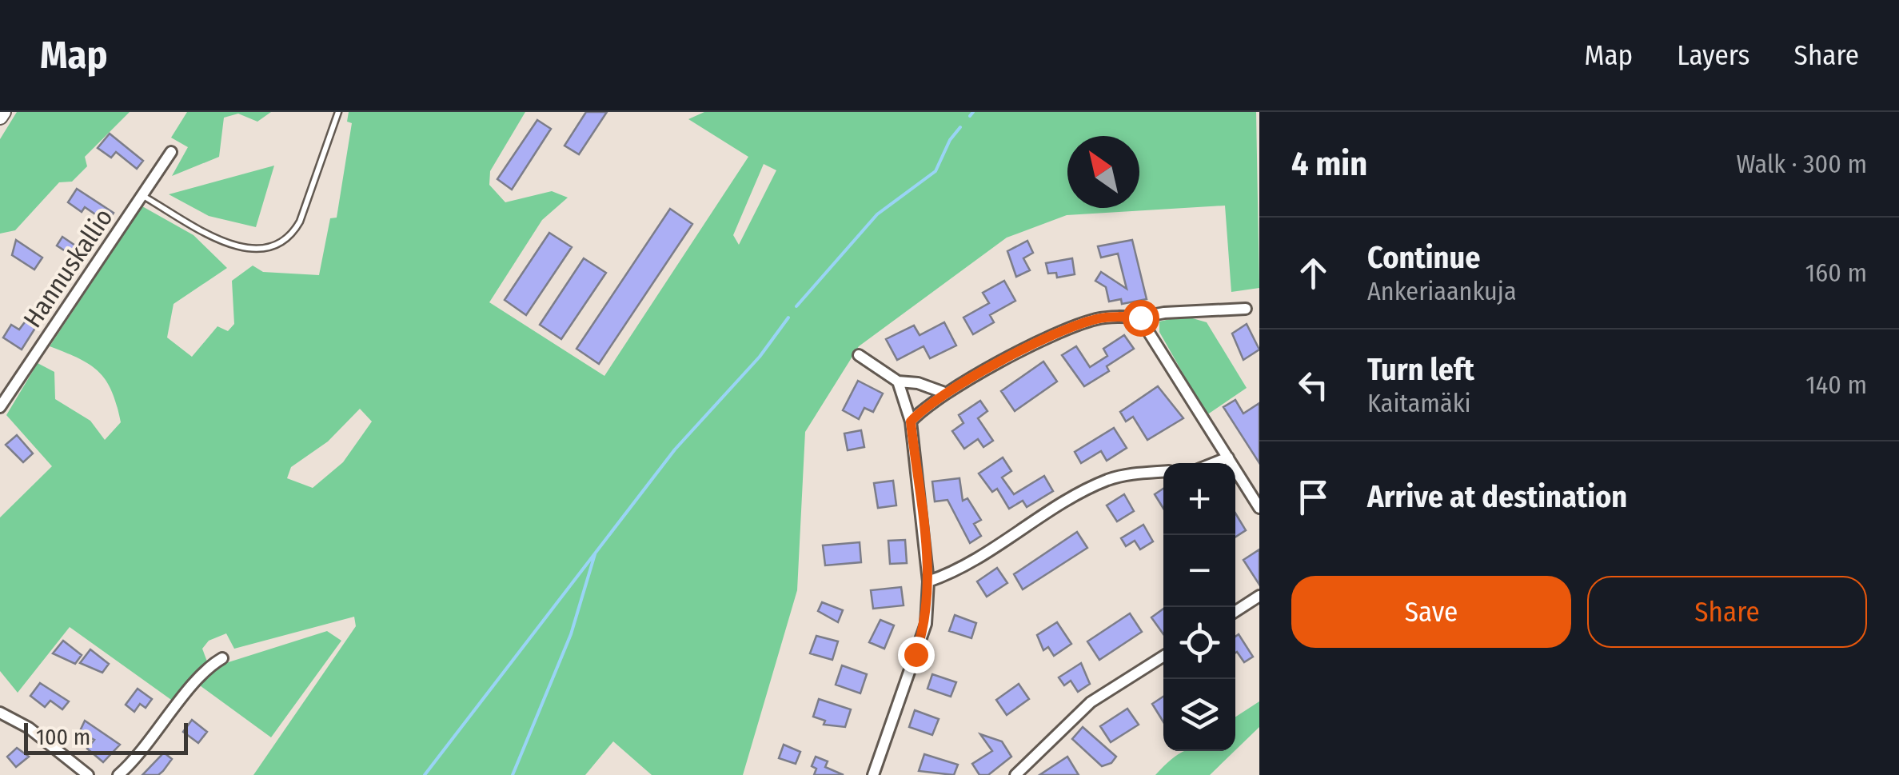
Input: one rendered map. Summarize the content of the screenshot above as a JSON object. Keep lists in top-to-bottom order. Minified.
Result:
{"streets":{"street":["Hannuskallio"]},"scale_bar":"100 m","north":"top left","page":{"header":"Map","nav":["Map","Layers","Share"],"heading":["4 min","Walk · 300 m"],"list":[["Continue","Ankeriaankuja","160 m"],["Turn left","Kaitamäki","140 m"],"Arrive at destination"],"map_buttons":["+","−"],"buttons":["Save","Share"],"scale":"100 m"}}
